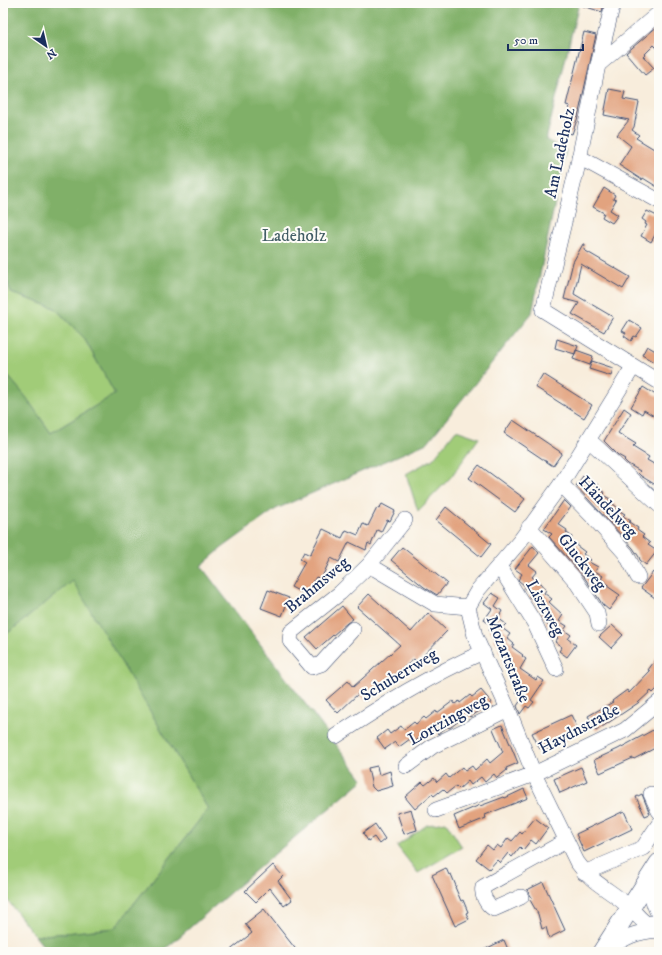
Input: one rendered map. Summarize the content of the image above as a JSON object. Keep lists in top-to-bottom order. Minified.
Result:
{"streets":{"street":["Am Ladeholz","Händelweg","Gluckweg","Brahmsweg","Lisztweg","Mozartstraße","Schubertweg","Lortzingweg","Haydnstraße"]},"crossings":[["Am Ladeholz","Mozartstraße"],["Händelweg","Mozartstraße"],["Gluckweg","Mozartstraße"],["Brahmsweg","Mozartstraße"],["Lisztweg","Mozartstraße"],["Mozartstraße","Schubertweg"],["Mozartstraße","Lortzingweg"],["Mozartstraße","Haydnstraße"]],"parks":["Ladeholz"],"scale_bar":"50 m","north":"bottom right"}
